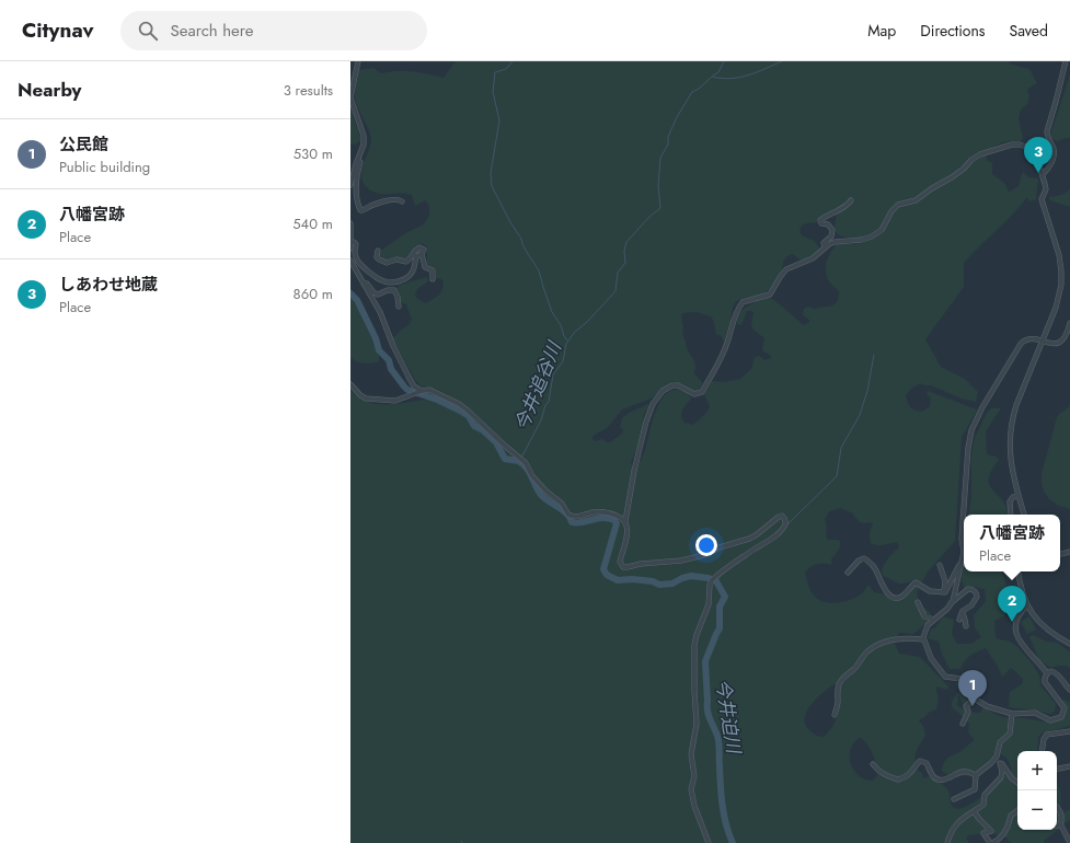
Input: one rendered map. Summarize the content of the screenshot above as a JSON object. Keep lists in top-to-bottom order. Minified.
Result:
{"water":["今井追谷川","今井迫川"],"page":{"header":"Citynav","search":"Search here","nav":["Map","Directions","Saved"],"heading":["Nearby","3 results"],"list":[{"mark":"1","name":"公民館","note":"Public building","value":"530 m"},{"mark":"2","name":"八幡宮跡","note":"Place","value":"540 m"},{"mark":"3","name":"しあわせ地蔵","note":"Place","value":"860 m"}],"pins":["3","2","1"],"popup":["八幡宮跡","Place"],"map_buttons":["+","−"]}}
